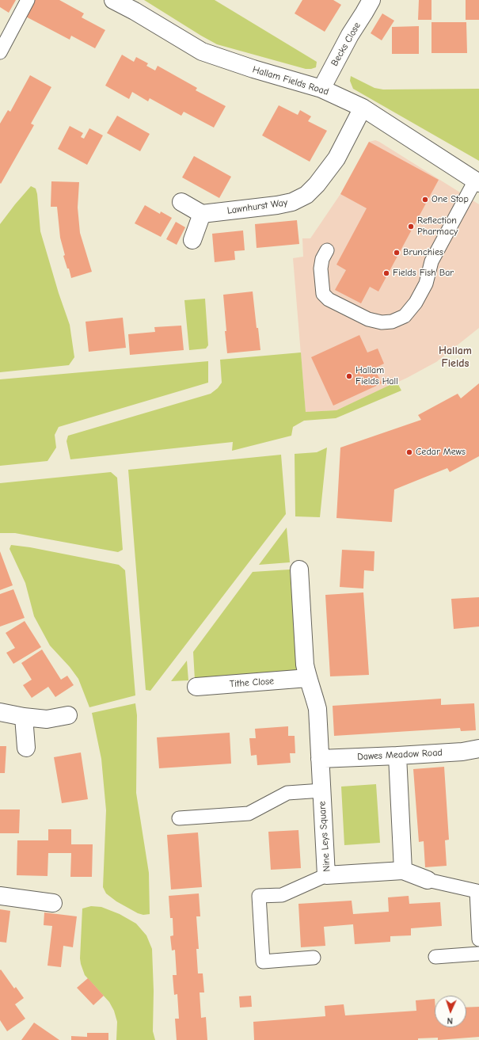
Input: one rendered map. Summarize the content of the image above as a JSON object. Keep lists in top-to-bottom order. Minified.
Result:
{"streets":{"street":["Becks Close","Hallam Fields Road","Lawnhurst Way","Tithe Close","Dawes Meadow Road","Nine Leys Square"]},"crossings":[["Becks Close","Hallam Fields Road"],["Hallam Fields Road","Lawnhurst Way"],["Dawes Meadow Road","Nine Leys Square"]],"districts":["Hallam Fields"],"places":["One Stop","Reflection Pharmacy","Brunchies","Fields Fish Bar","Hallam Fields Hall","Cedar Mews"],"north":"bottom"}
